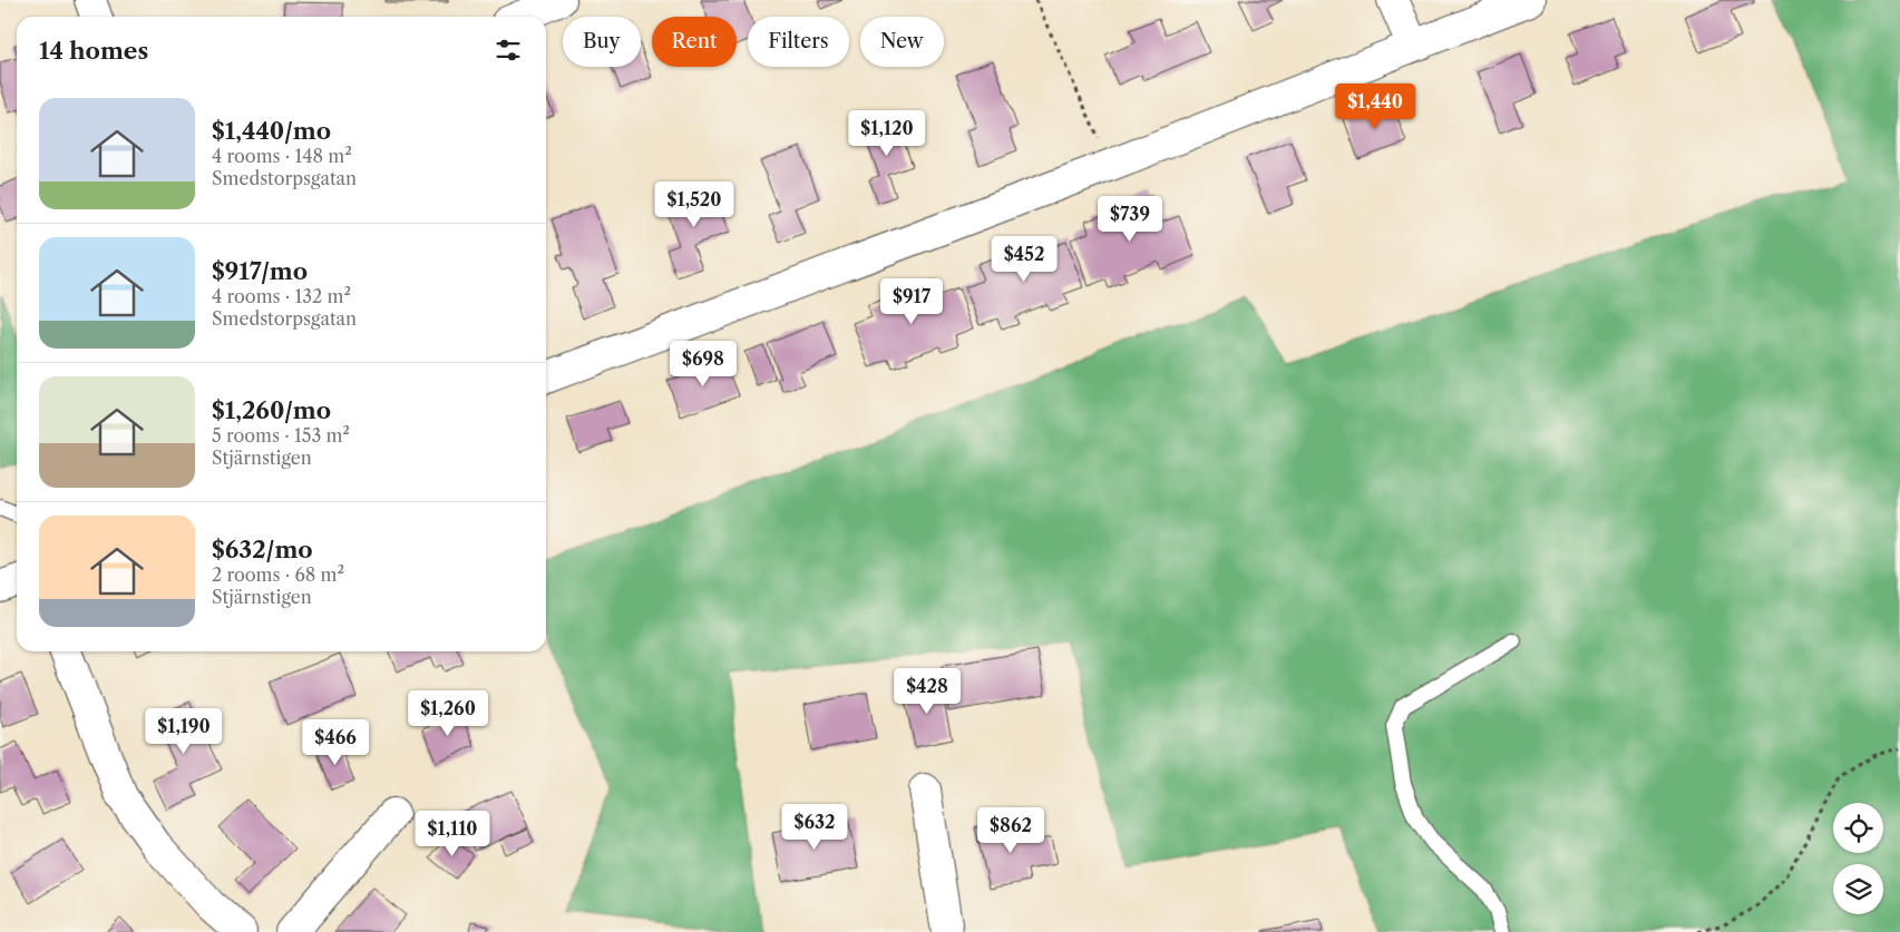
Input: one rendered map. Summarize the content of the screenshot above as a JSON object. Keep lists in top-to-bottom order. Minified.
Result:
{"page":{"chip":["Buy","Rent","Filters","New"],"heading":"14 homes","price":["$1,440","$1,120","$1,520","$739","$452","$917","$698","$428","$1,260","$1,190","$466","$632","$862","$1,110"],"list":[{"name":"$1,440/mo","note":"4 rooms · 148 m² · Smedstorpsgatan"},{"name":"$917/mo","note":"4 rooms · 132 m² · Smedstorpsgatan"},{"name":"$1,260/mo","note":"5 rooms · 153 m² · Stjärnstigen"},{"name":"$632/mo","note":"2 rooms · 68 m² · Stjärnstigen"}]}}
